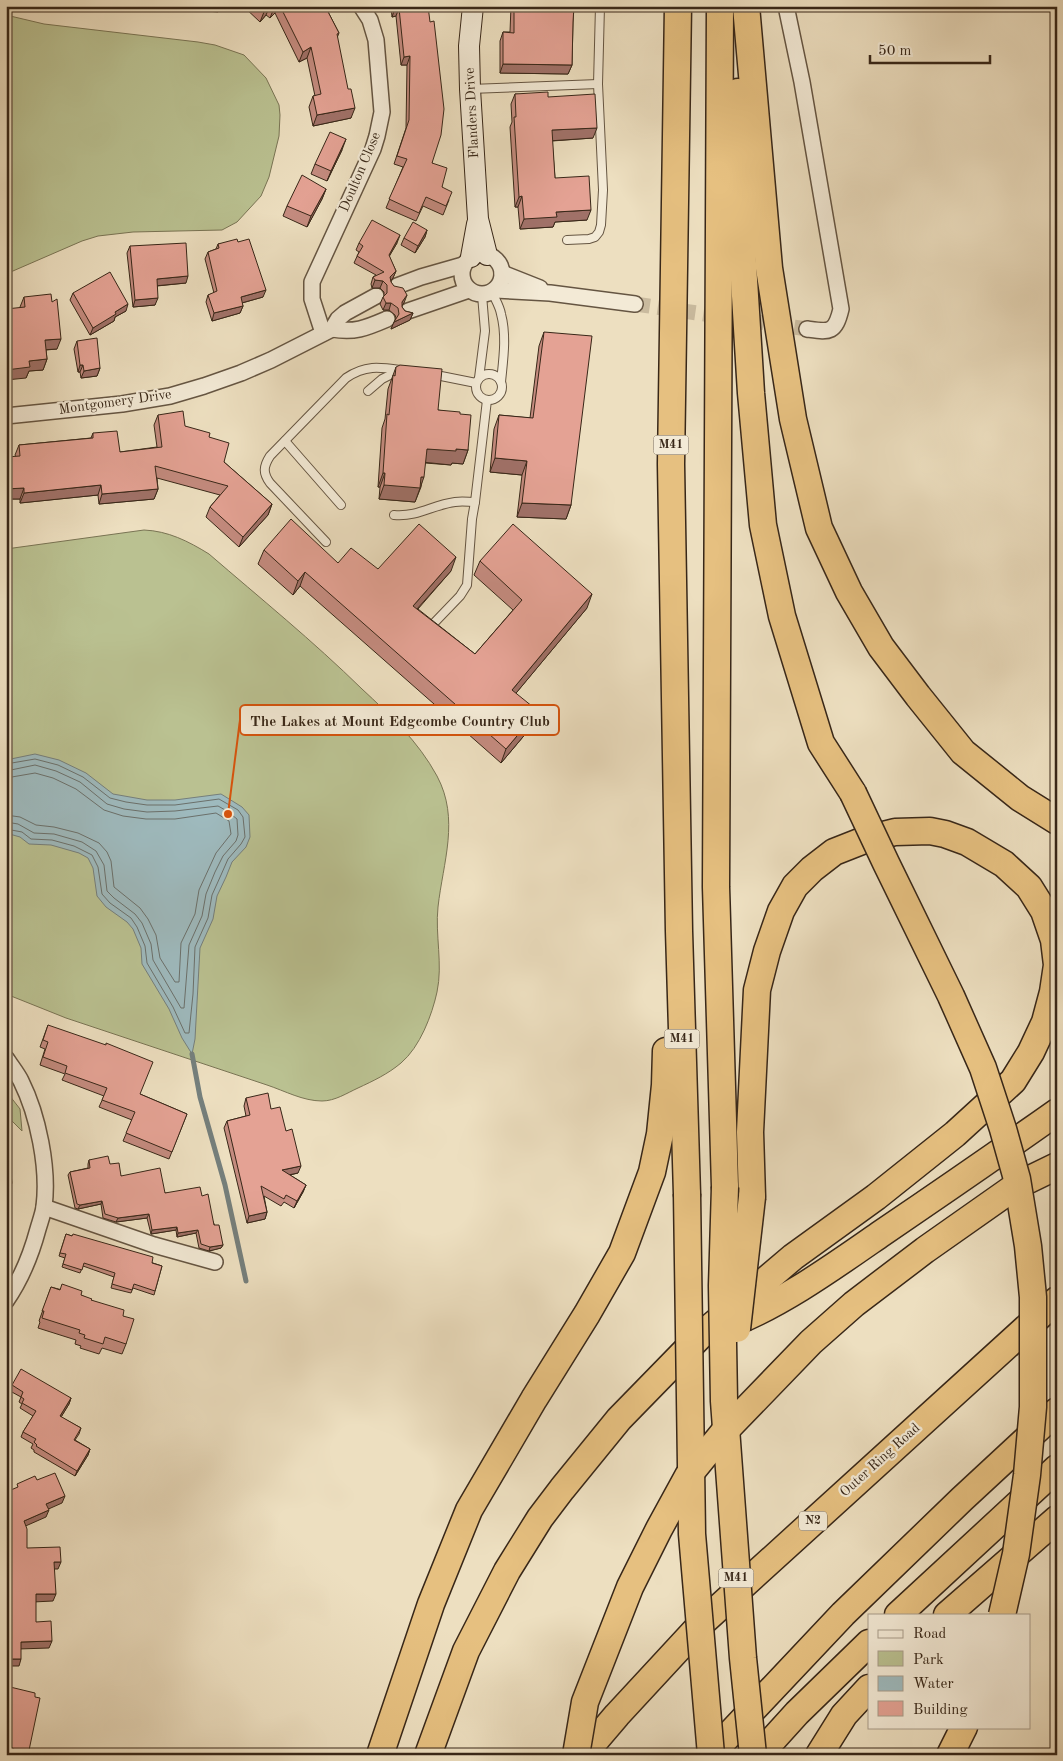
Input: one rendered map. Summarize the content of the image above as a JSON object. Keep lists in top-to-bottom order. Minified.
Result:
{"streets":{"highway":["M41","Outer Ring Road","N2"],"street":["Flanders Drive","Doulton Close","Montgomery Drive"]},"crossings":[["Doulton Close","Montgomery Drive"]],"places":["The Lakes at Mount Edgcombe Country Club"],"legend":["Road","Park","Water","Building"],"scale_bar":"50 m"}
